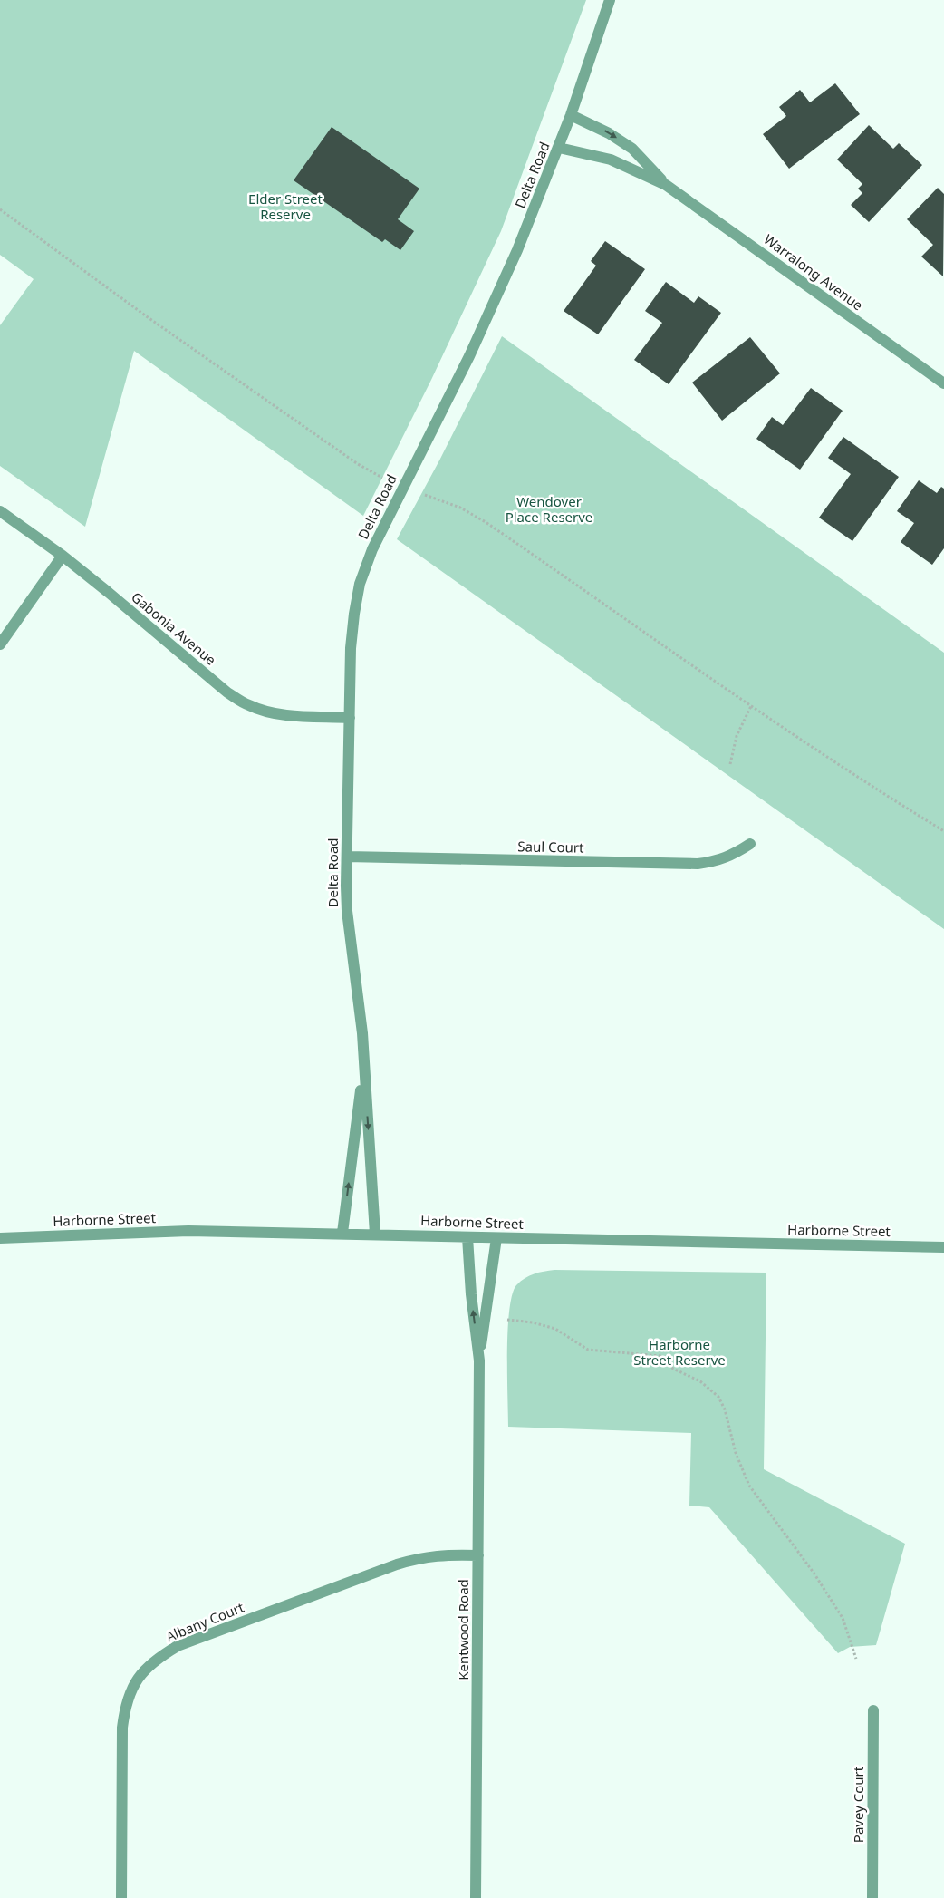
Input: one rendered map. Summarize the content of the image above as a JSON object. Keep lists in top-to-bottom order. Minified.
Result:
{"streets":{"street":["Delta Road","Warralong Avenue","Gabonia Avenue","Saul Court","Harborne Street","Albany Court","Kentwood Road","Pavey Court"]},"crossings":[["Delta Road","Warralong Avenue"],["Delta Road","Gabonia Avenue"],["Delta Road","Saul Court"],["Delta Road","Harborne Street"],["Harborne Street","Kentwood Road"],["Albany Court","Kentwood Road"]],"parks":["Elder Street Reserve","Wendover Place Reserve","Harborne Street Reserve"]}
